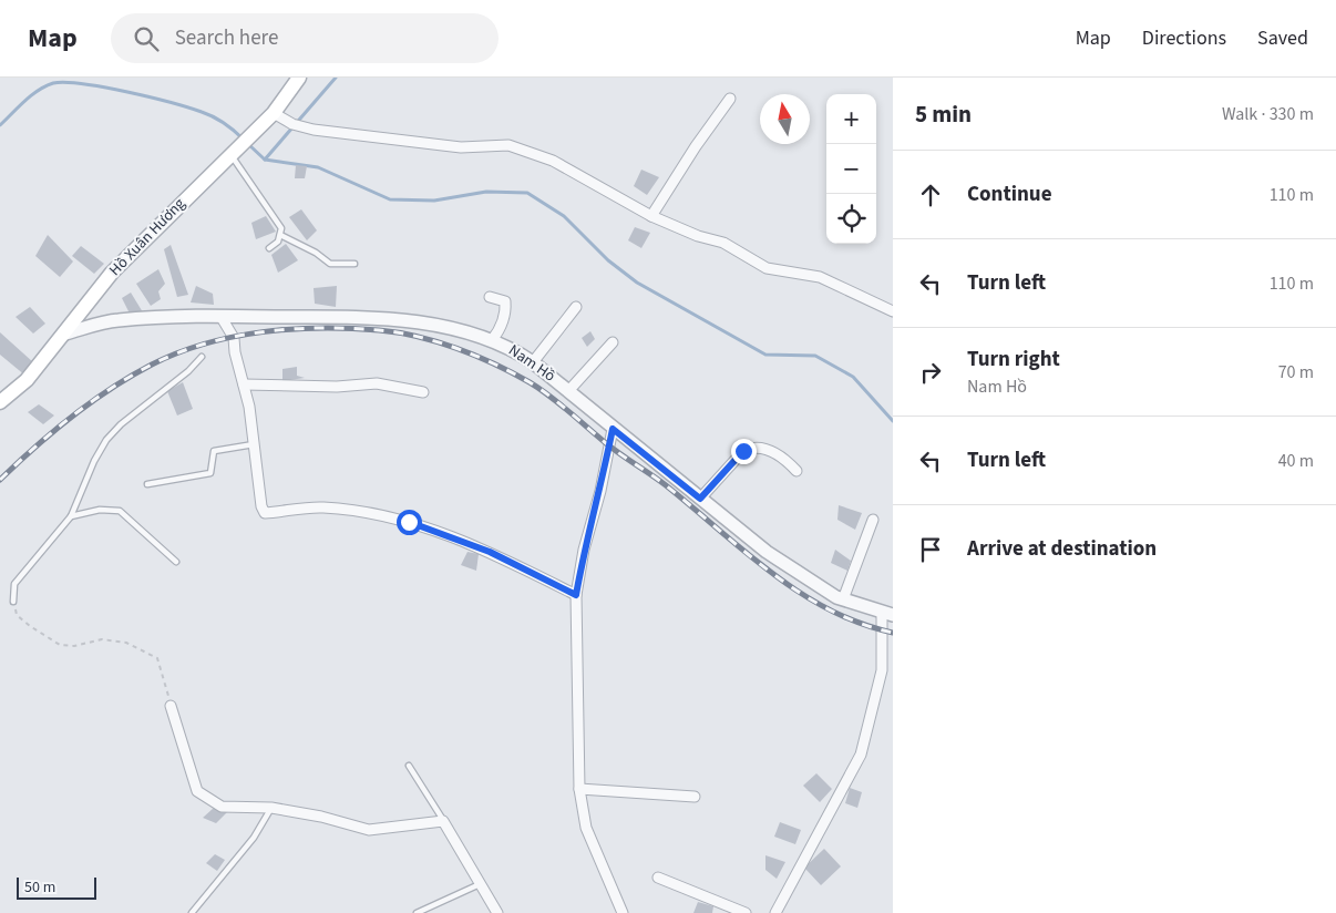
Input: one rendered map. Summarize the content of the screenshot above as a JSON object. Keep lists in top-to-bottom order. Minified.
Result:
{"streets":{"main road":["Hồ Xuân Hương"],"street":["Nam Hồ"]},"crossings":[["Hồ Xuân Hương","Nam Hồ"]],"scale_bar":"50 m","north":"top","page":{"header":"Map","search":"Search here","nav":["Map","Directions","Saved"],"heading":["5 min","Walk · 330 m"],"map_buttons":["+","−"],"list":[["Continue","110 m"],["Turn left","110 m"],["Turn right","Nam Hồ","70 m"],["Turn left","40 m"],"Arrive at destination"],"scale":"50 m"}}
